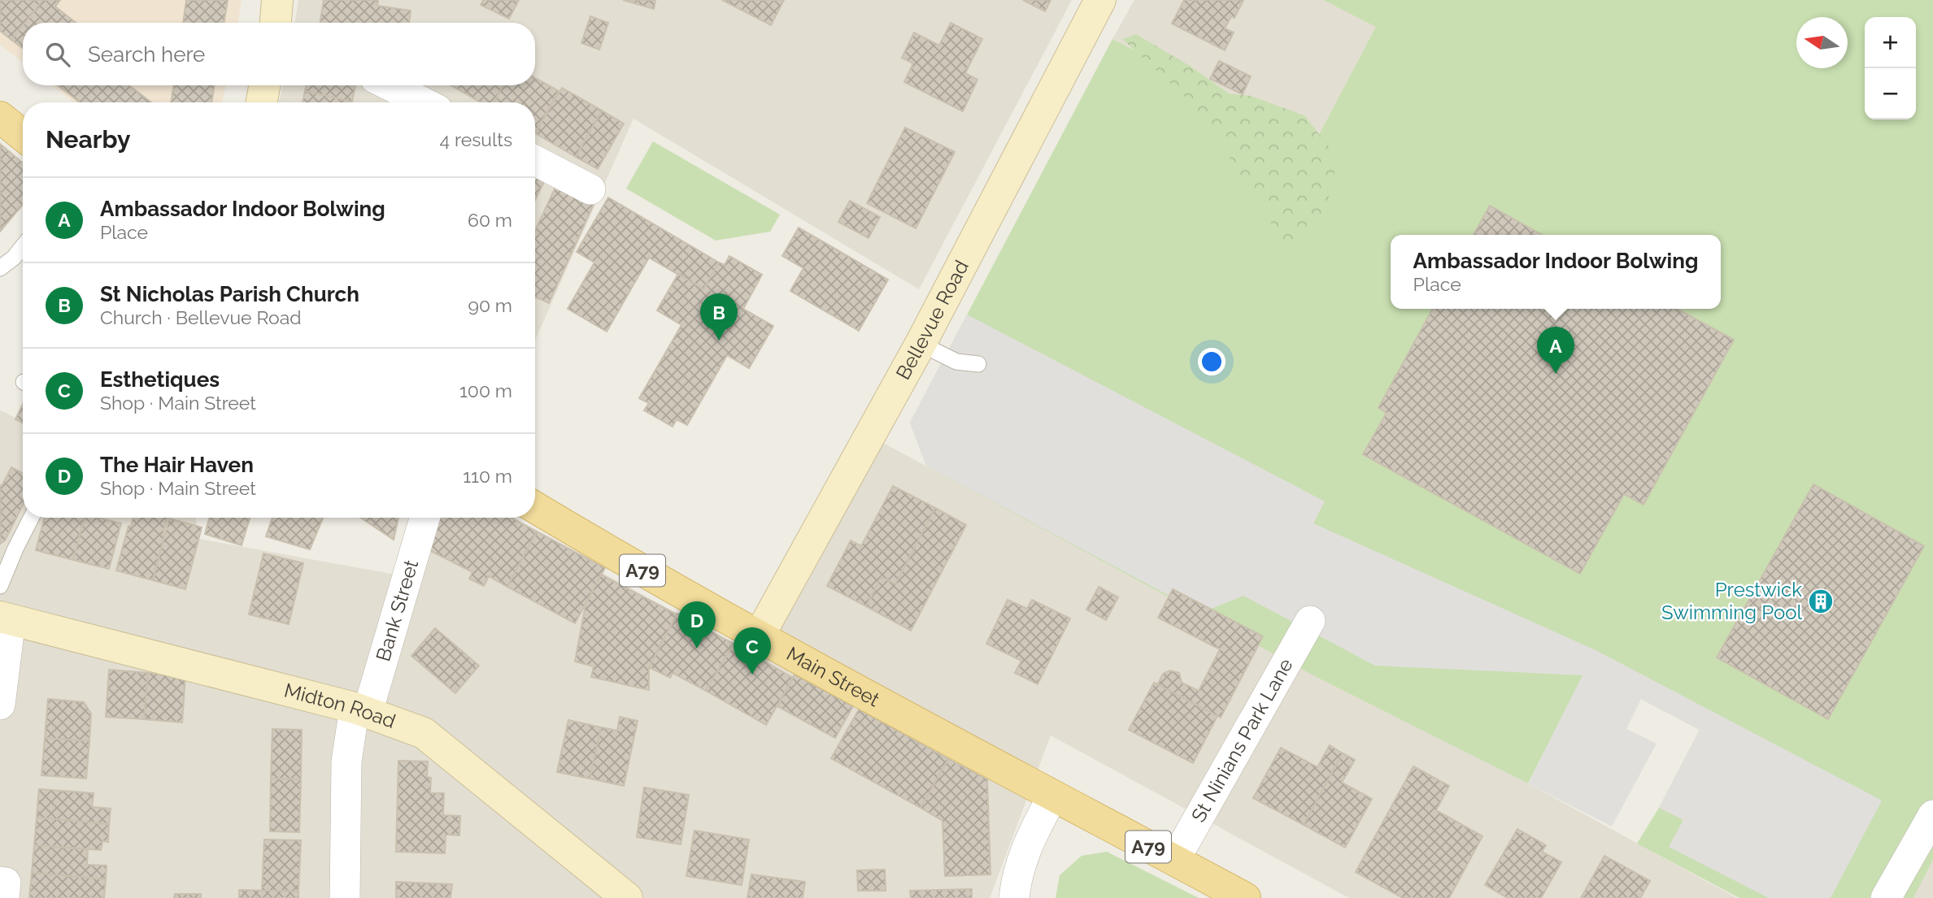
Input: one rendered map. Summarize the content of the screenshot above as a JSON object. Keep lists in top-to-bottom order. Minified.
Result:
{"streets":{"main road":["A79","Main Street"],"street":["Bellevue Road","Bank Street","Midton Road","St Ninians Park Lane"]},"crossings":[["Bellevue Road","Main Street"],["A79","Main Street"],["A79","St Ninians Park Lane"],["Bank Street","Midton Road"]],"places":{"building":["Prestwick Swimming Pool"]},"north":"left","page":{"map_buttons":["+","−"],"search":"Search here","heading":["Nearby","4 results"],"list":[{"mark":"A","name":"Ambassador Indoor Bolwing","note":"Place","value":"60 m"},{"mark":"B","name":"St Nicholas Parish Church","note":"Church · Bellevue Road","value":"90 m"},{"mark":"C","name":"Esthetiques","note":"Shop · Main Street","value":"100 m"},{"mark":"D","name":"The Hair Haven","note":"Shop · Main Street","value":"110 m"}],"popup":["Ambassador Indoor Bolwing","Place"],"pins":["B","A","D","C"]}}
